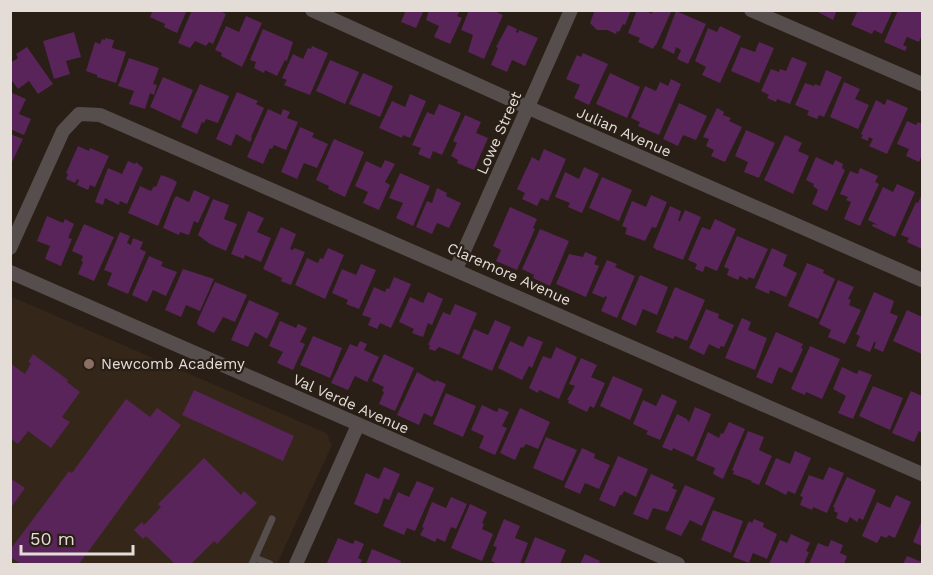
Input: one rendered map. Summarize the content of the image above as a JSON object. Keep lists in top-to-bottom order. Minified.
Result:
{"streets":{"street":["Julian Avenue","Lowe Street","Claremore Avenue","Val Verde Avenue"]},"crossings":[["Julian Avenue","Lowe Street"],["Lowe Street","Claremore Avenue"]],"places":["Newcomb Academy"],"scale_bar":"50 m"}
